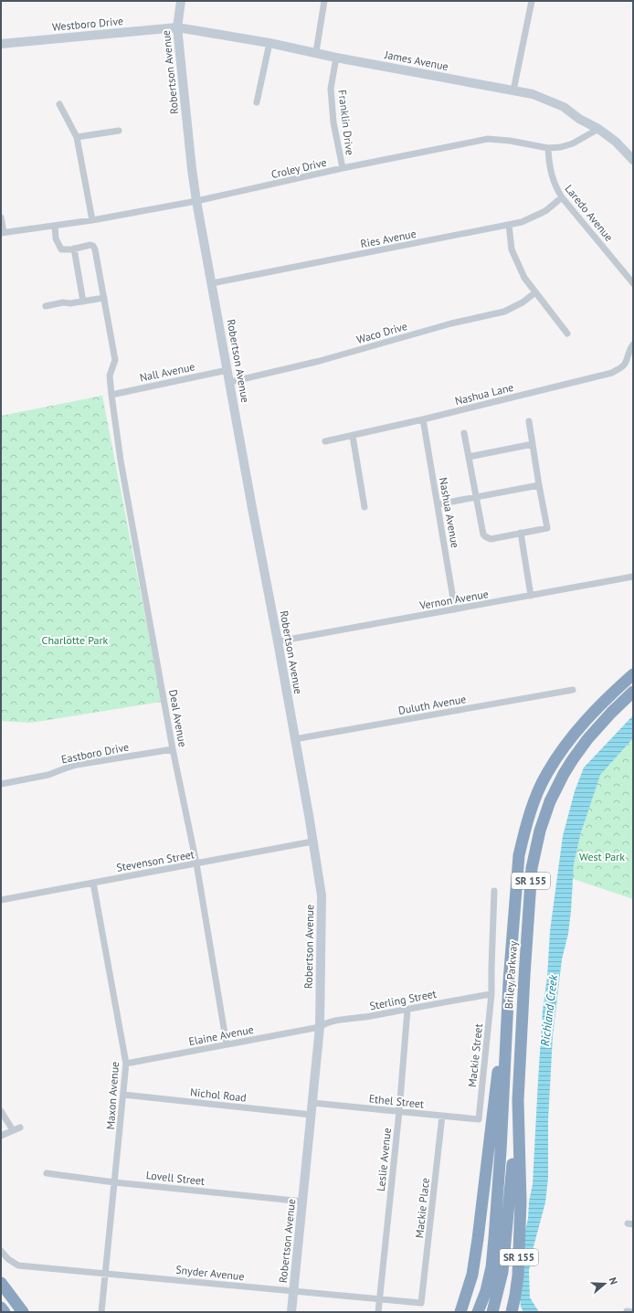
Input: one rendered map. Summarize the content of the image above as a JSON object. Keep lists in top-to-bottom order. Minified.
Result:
{"streets":{"highway":["SR 155","Briley Parkway"],"street":["Westboro Drive","James Avenue","Robertson Avenue","Franklin Drive","Croley Drive","Laredo Avenue","Ries Avenue","Waco Drive","Nall Avenue","Nashua Lane","Nashua Avenue","Vernon Avenue","Duluth Avenue","Deal Avenue","Eastboro Drive","Stevenson Street","Sterling Street","Elaine Avenue","Mackie Street","Nichol Road","Maxon Avenue","Ethel Street","Leslie Avenue","Lovell Street","Mackie Place","Snyder Avenue"]},"crossings":[["Westboro Drive","James Avenue"],["Westboro Drive","Robertson Avenue"],["James Avenue","Robertson Avenue"],["James Avenue","Franklin Drive"],["James Avenue","Croley Drive"],["Robertson Avenue","Croley Drive"],["Robertson Avenue","Ries Avenue"],["Robertson Avenue","Waco Drive"],["Robertson Avenue","Nall Avenue"],["Robertson Avenue","Vernon Avenue"],["Robertson Avenue","Duluth Avenue"],["Robertson Avenue","Stevenson Street"],["Robertson Avenue","Sterling Street"],["Robertson Avenue","Elaine Avenue"],["Robertson Avenue","Nichol Road"],["Robertson Avenue","Ethel Street"],["Robertson Avenue","Lovell Street"],["Robertson Avenue","Snyder Avenue"],["Franklin Drive","Croley Drive"],["Croley Drive","Laredo Avenue"],["Laredo Avenue","Ries Avenue"],["Nall Avenue","Deal Avenue"],["Nashua Lane","Nashua Avenue"],["Nashua Avenue","Vernon Avenue"],["Deal Avenue","Eastboro Drive"],["Deal Avenue","Stevenson Street"],["Deal Avenue","Elaine Avenue"],["Stevenson Street","Maxon Avenue"],["Sterling Street","Elaine Avenue"],["Sterling Street","Mackie Street"],["Sterling Street","Leslie Avenue"],["Elaine Avenue","Maxon Avenue"],["Mackie Street","Ethel Street"],["Nichol Road","Maxon Avenue"],["Maxon Avenue","Lovell Street"],["Maxon Avenue","Snyder Avenue"],["Ethel Street","Leslie Avenue"],["Ethel Street","Mackie Place"],["Leslie Avenue","Snyder Avenue"],["Mackie Place","Snyder Avenue"]],"water":["Richland Creek"],"parks":["Charlotte Park","West Park"],"north":"right"}
